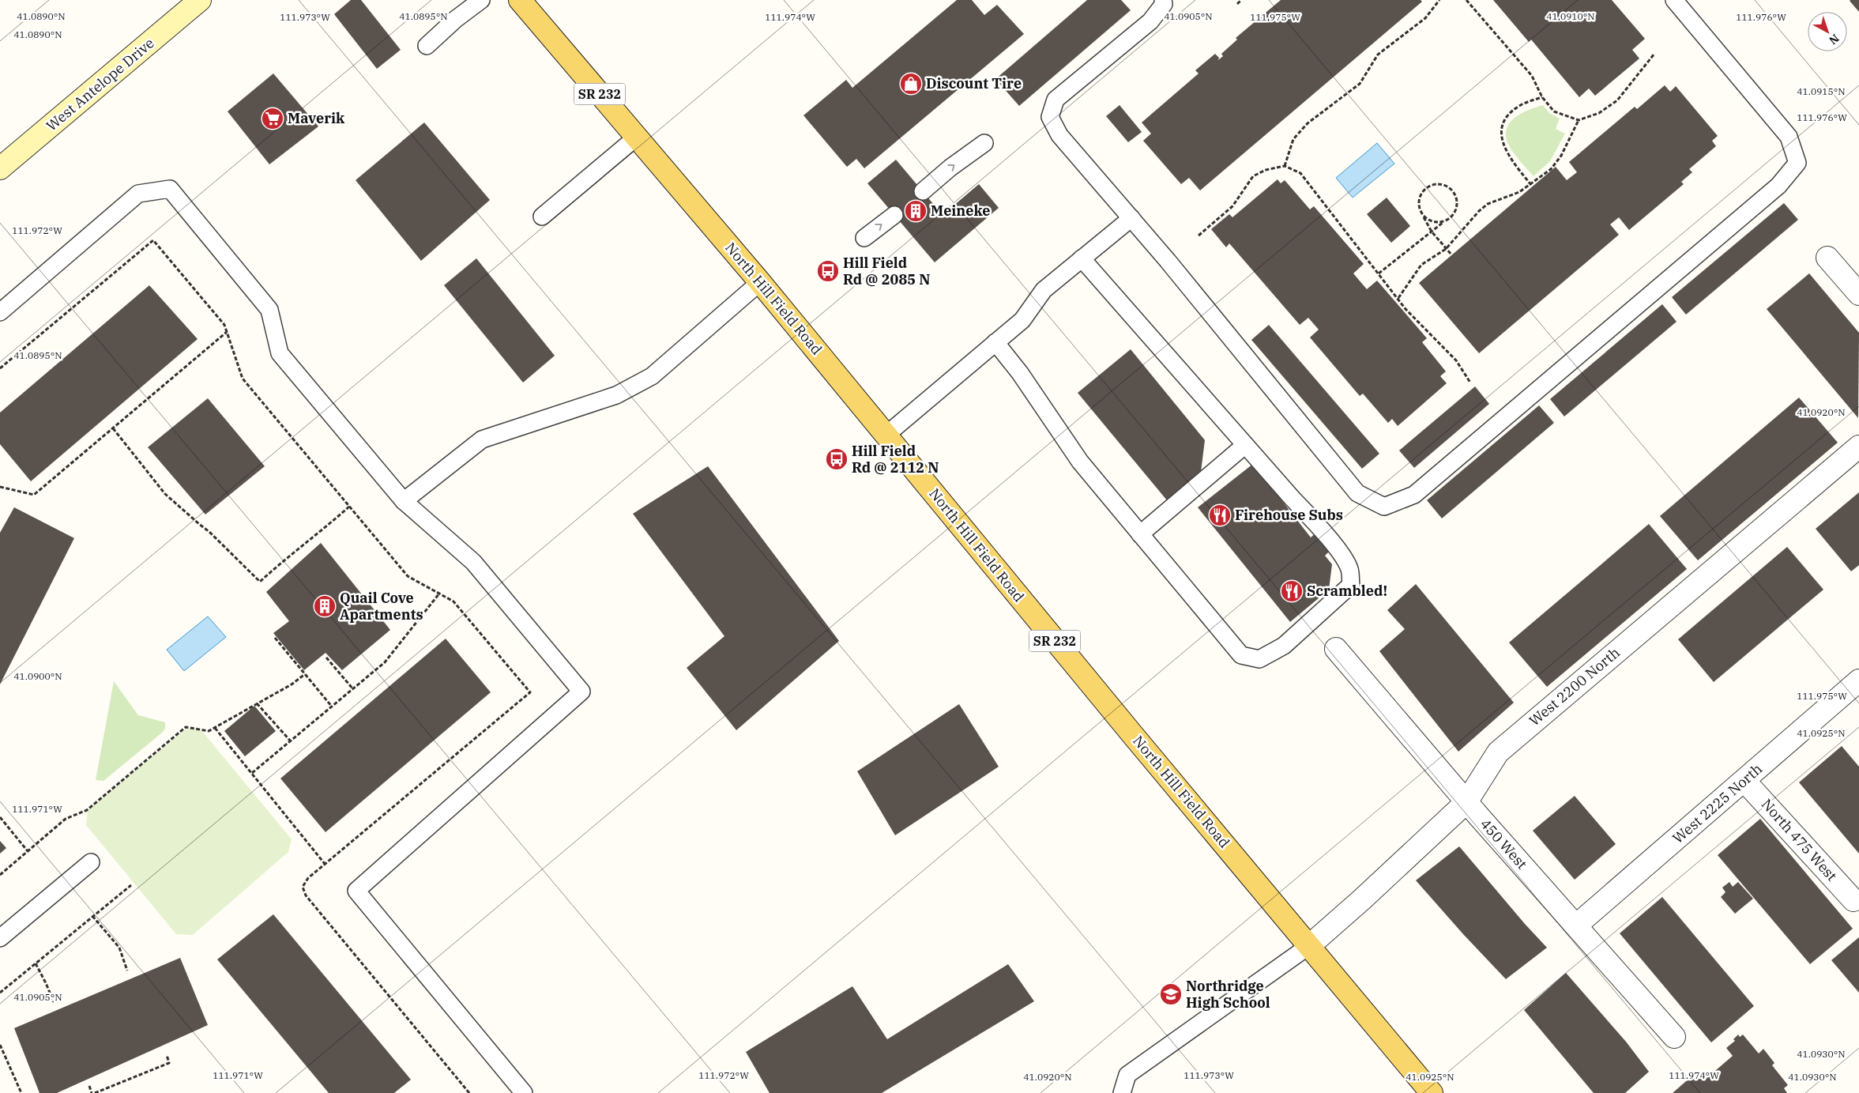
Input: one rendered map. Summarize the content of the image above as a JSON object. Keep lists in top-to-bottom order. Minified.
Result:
{"streets":{"main road":["West Antelope Drive","SR 232","North Hill Field Road"],"street":["West 2200 North","West 2225 North","North 475 West","450 West"]},"crossings":[["North Hill Field Road","West 2200 North"],["West 2200 North","450 West"],["West 2225 North","North 475 West"],["West 2225 North","450 West"]],"places":{"shop":["Discount Tire"],"supermarket":["Maverik"],"building":["Meineke","Quail Cove Apartments"],"bus stop":["Hill Field Rd @ 2085 N","Hill Field Rd @ 2112 N"],"restaurant":["Firehouse Subs","Scrambled!"],"school or university":["Northridge High School"]},"north":"bottom right","coordinates":["41.0890°N","41.0895°N","41.0905°N","41.0910°N","111.973°W","111.974°W","111.975°W","111.976°W","41.0915°N","111.972°W","41.0920°N","41.0900°N","41.0925°N","111.971°W","41.0930°N"]}
